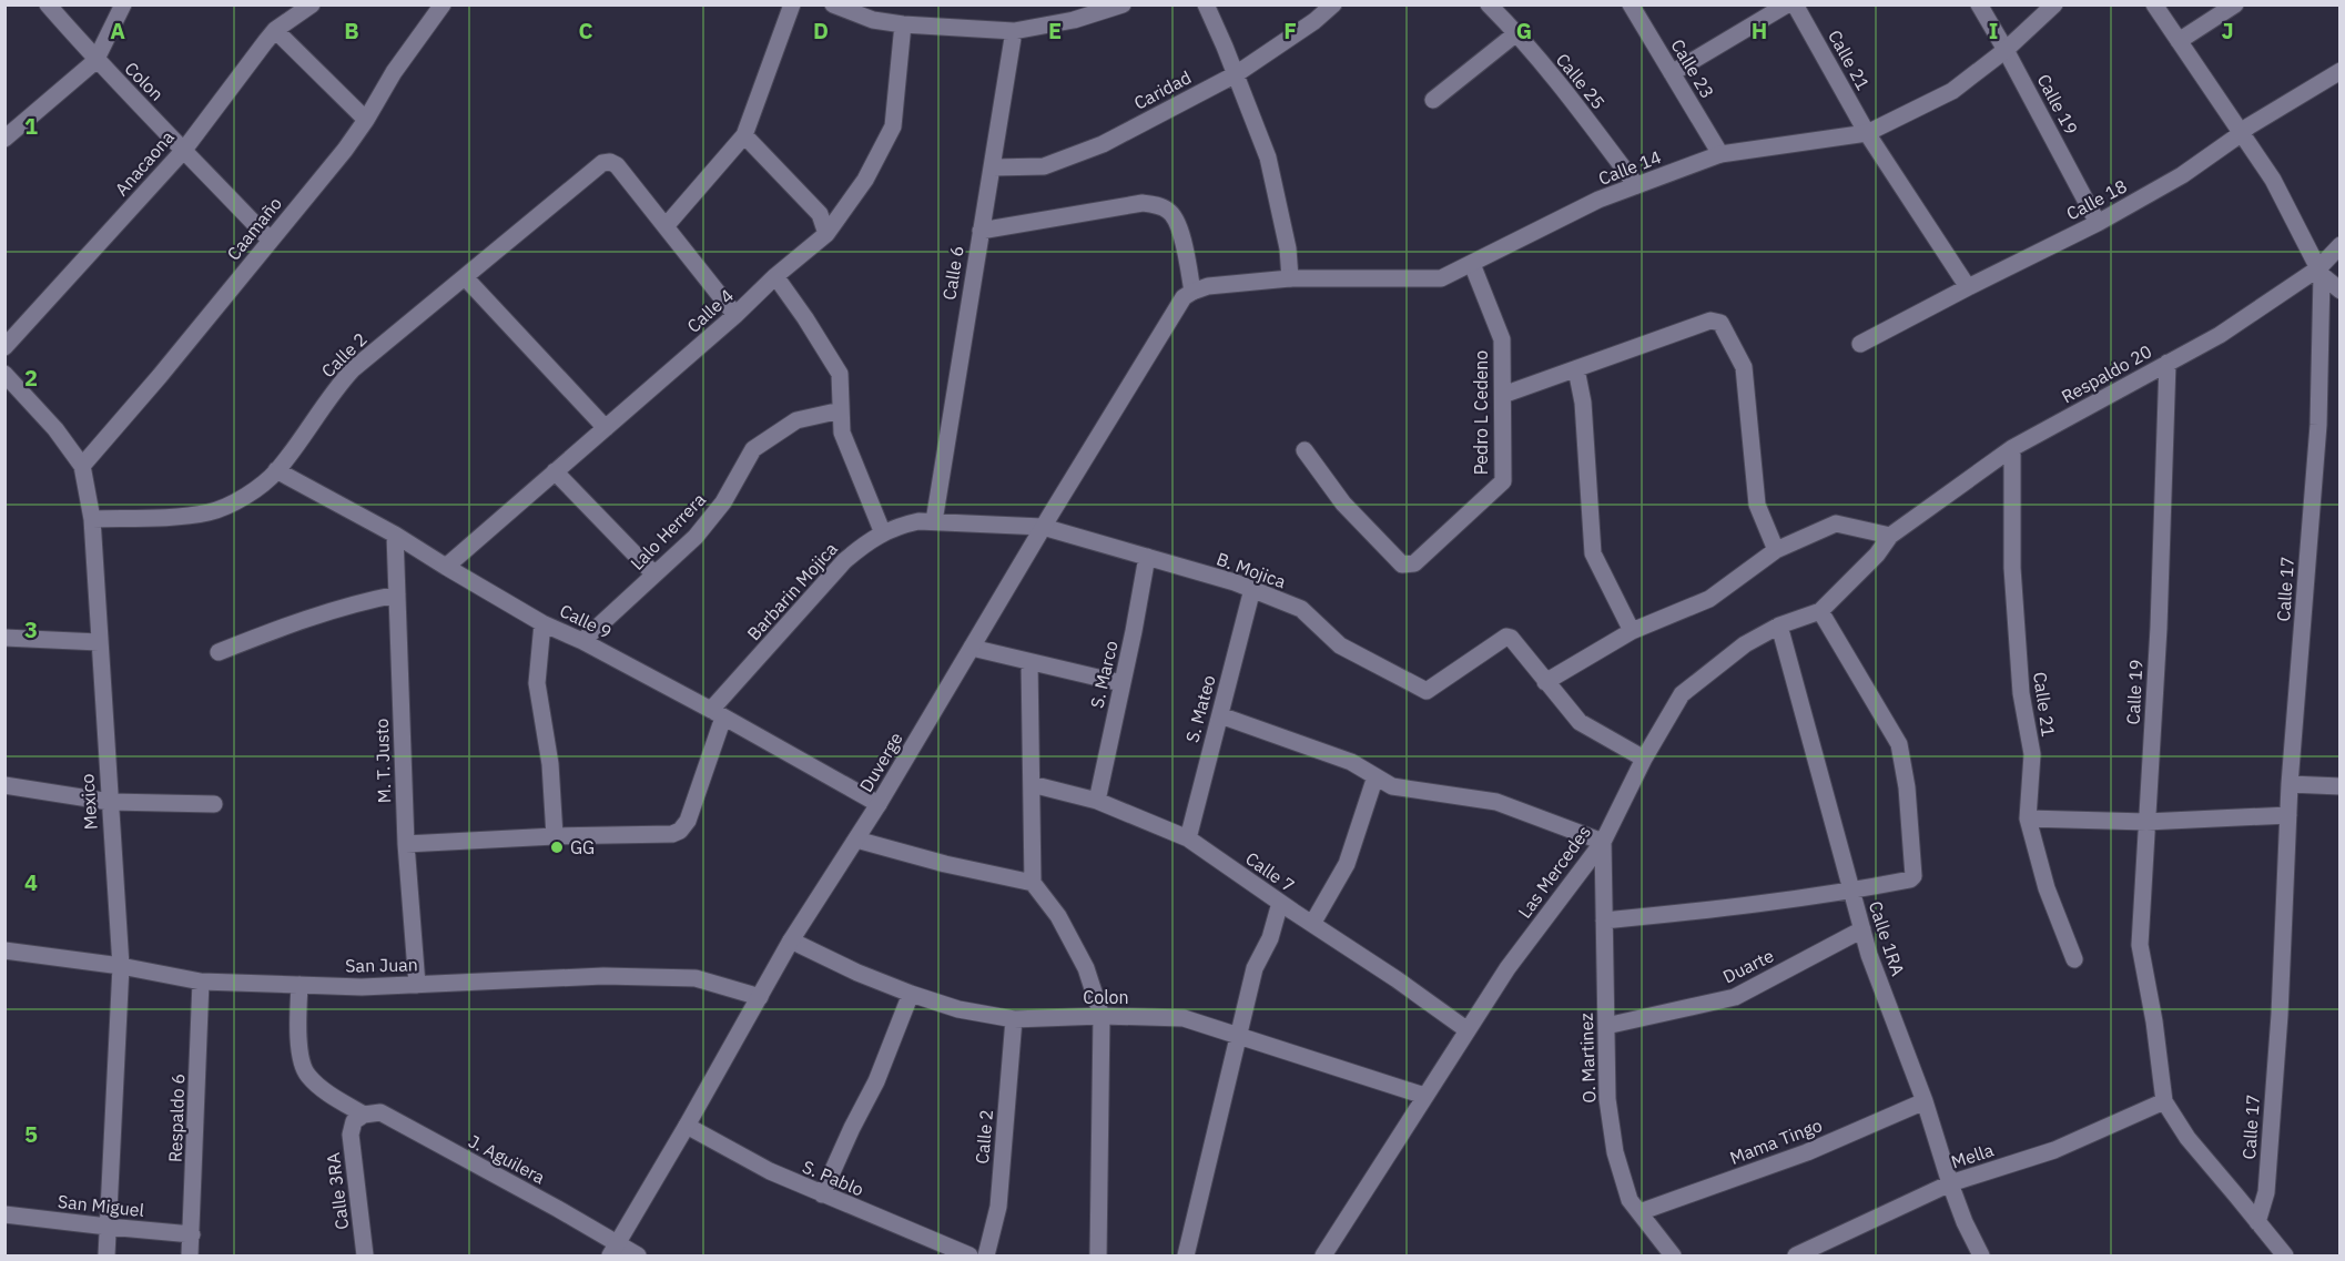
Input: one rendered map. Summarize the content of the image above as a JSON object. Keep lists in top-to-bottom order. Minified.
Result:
{"streets":{"street":["Calle 21","Calle 23","Colon","Calle 25","Caridad","Calle 19","Anacaona","Calle 14","Calle 18","Caamaño","Calle 6","Calle 4","Calle 2","Respaldo 20","Pedro L Cedeno","Lalo Herrera","B. Mojica","Calle 17","Barbarin Mojica","Calle 9","S. Marco","S. Mateo","M. T. Justo","Duverge","Mexico","Calle 7","Las Mercedes","Calle 1RA","San Juan","Duarte","O. Martinez","Respaldo 6","Mama Tingo","Mella","J. Aguilera","S. Pablo","Calle 3RA","San Miguel"]},"crossings":[["Calle 21","Calle 14"],["Calle 21","Calle 18"],["Calle 21","Respaldo 20"],["Calle 23","Calle 14"],["Colon","Anacaona"],["Colon","Caamaño"],["Colon","Calle 2"],["Colon","Duverge"],["Colon","Las Mercedes"],["Calle 25","Calle 14"],["Caridad","Calle 6"],["Calle 19","Calle 14"],["Calle 19","Calle 18"],["Calle 19","Respaldo 20"],["Calle 19","Mella"],["Calle 14","Pedro L Cedeno"],["Calle 14","Duverge"],["Calle 18","Calle 17"],["Caamaño","Mexico"],["Calle 6","B. Mojica"],["Calle 6","Barbarin Mojica"],["Calle 4","Calle 9"],["Calle 2","Calle 9"],["Calle 2","Mexico"],["Respaldo 20","Calle 17"],["Respaldo 20","Las Mercedes"],["Lalo Herrera","Calle 9"],["B. Mojica","Barbarin Mojica"],["B. Mojica","S. Marco"],["B. Mojica","S. Mateo"],["B. Mojica","Duverge"],["Barbarin Mojica","Calle 9"],["Calle 9","M. T. Justo"],["Calle 9","Duverge"],["S. Marco","Calle 7"],["S. Mateo","Calle 7"],["M. T. Justo","San Juan"],["Duverge","San Juan"],["Duverge","J. Aguilera"],["Duverge","S. Pablo"],["Mexico","San Juan"],["Mexico","San Miguel"],["Calle 7","Las Mercedes"],["Las Mercedes","Calle 1RA"],["Las Mercedes","O. Martinez"],["Calle 1RA","Duarte"],["Calle 1RA","Mama Tingo"],["Calle 1RA","Mella"],["San Juan","Respaldo 6"],["Duarte","O. Martinez"],["O. Martinez","Mama Tingo"],["Respaldo 6","San Miguel"],["J. Aguilera","Calle 3RA"]],"places":["GG"],"grid":{"columns":["A","B","C","D","E","F","G","H","I","J"],"rows":["1","2","3","4","5"]}}
